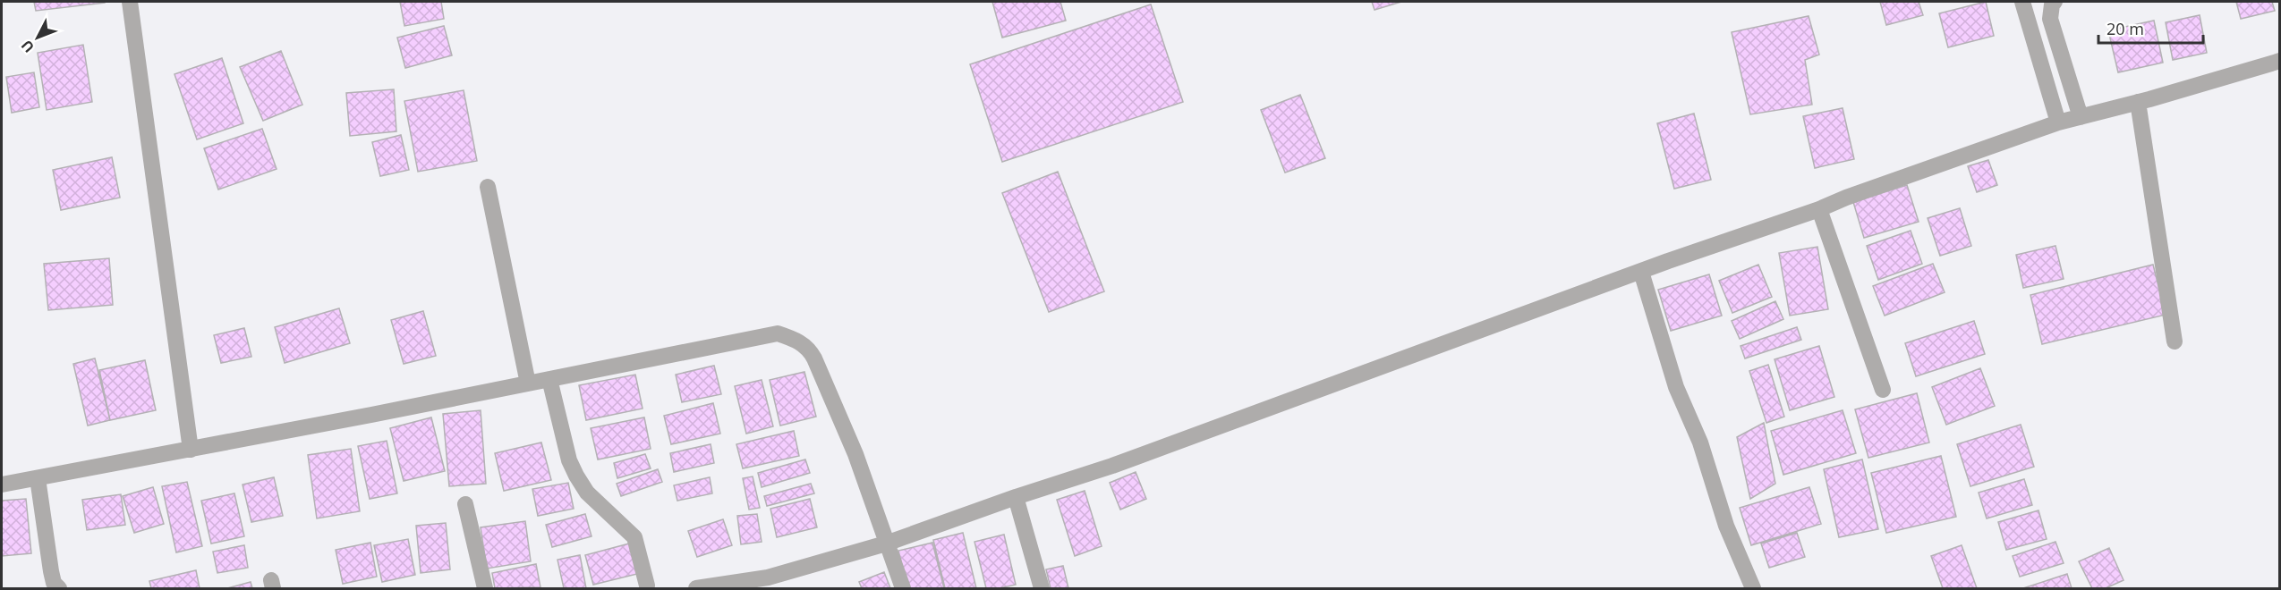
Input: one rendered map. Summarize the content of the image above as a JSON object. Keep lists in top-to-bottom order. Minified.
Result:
{"scale_bar":"20 m","north":"bottom left"}
